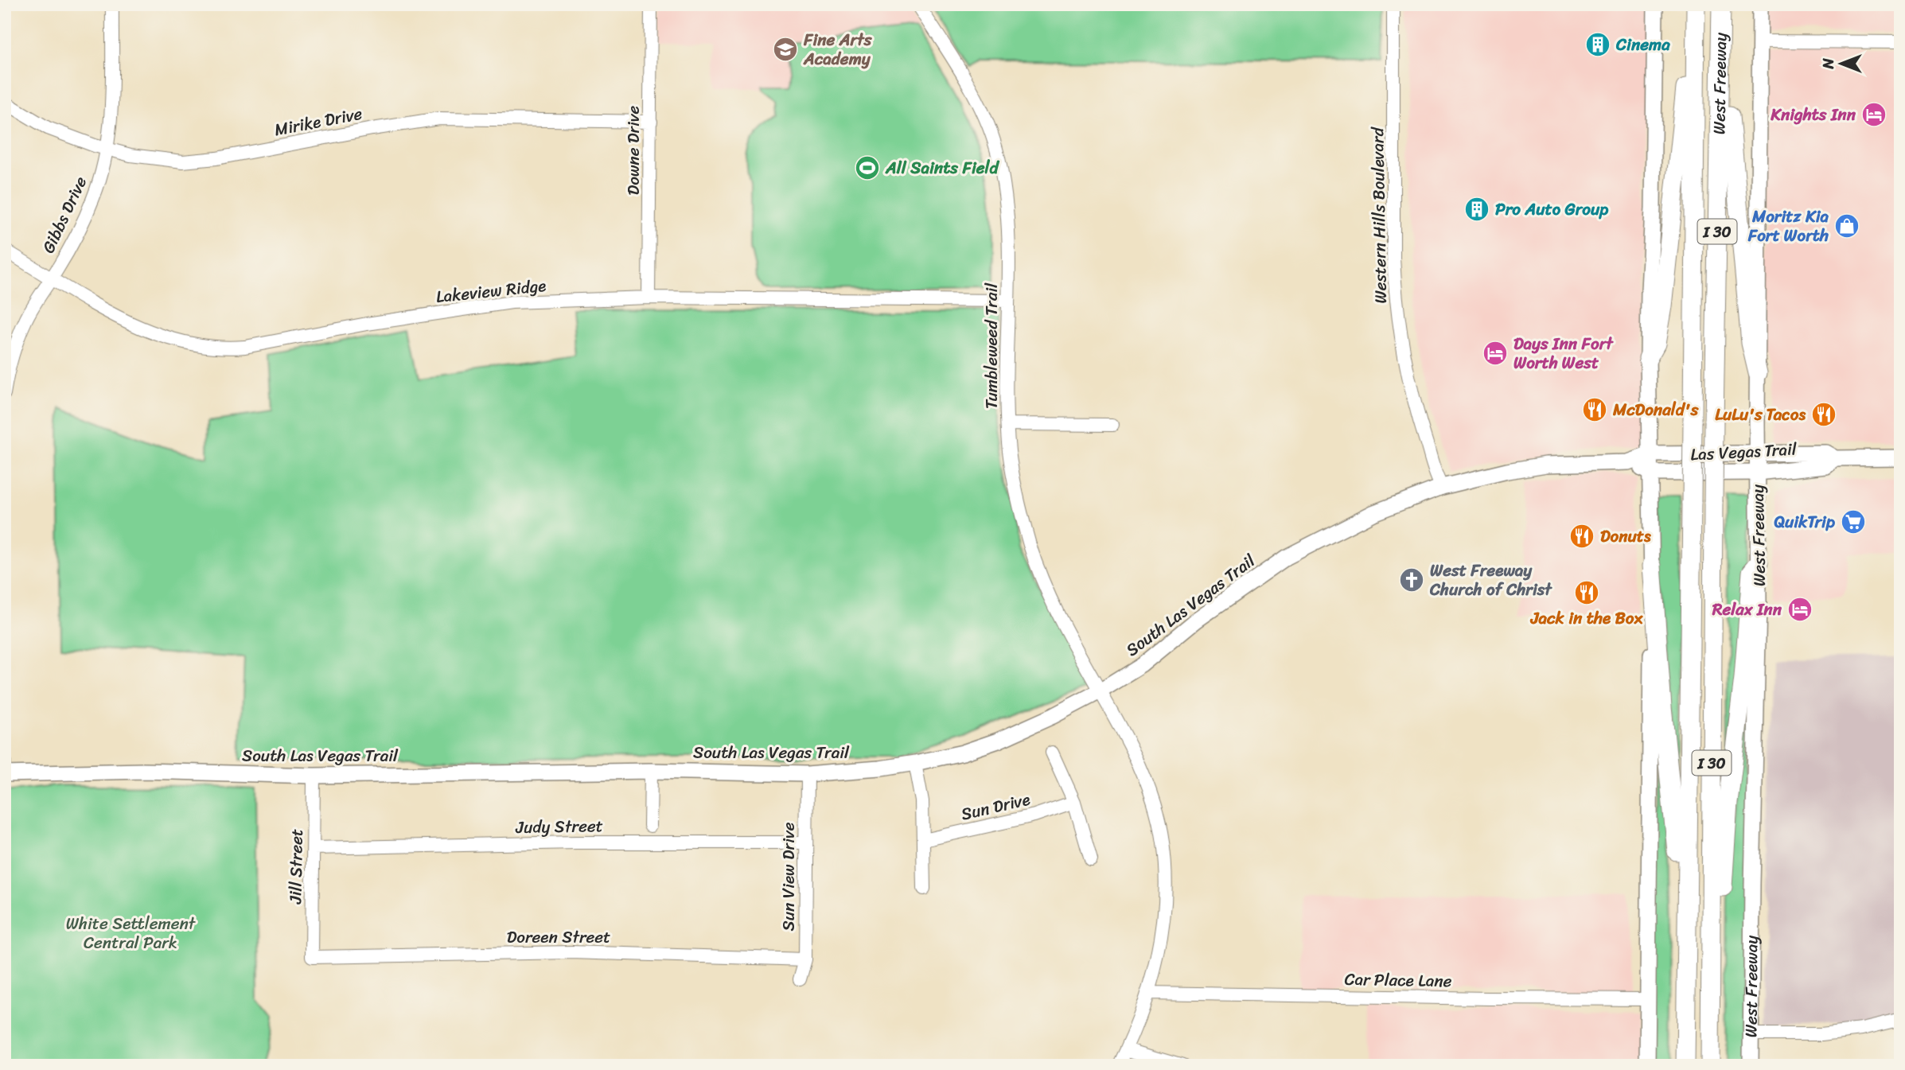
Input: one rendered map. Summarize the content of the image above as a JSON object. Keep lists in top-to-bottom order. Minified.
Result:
{"streets":{"highway":["West Freeway","I 30"],"main road":["Las Vegas Trail","South Las Vegas Trail"],"street":["Mirike Drive","Downe Drive","Gibbs Drive","Western Hills Boulevard","Lakeview Ridge","Tumbleweed Trail","Sun Drive","Judy Street","Jill Street","Sun View Drive","Doreen Street","Car Place Lane"]},"crossings":[["West Freeway","Las Vegas Trail"],["Mirike Drive","Downe Drive"],["Mirike Drive","Gibbs Drive"],["Downe Drive","Lakeview Ridge"],["Gibbs Drive","Lakeview Ridge"],["Western Hills Boulevard","South Las Vegas Trail"],["Lakeview Ridge","Tumbleweed Trail"],["Tumbleweed Trail","South Las Vegas Trail"],["Tumbleweed Trail","Car Place Lane"],["Las Vegas Trail","South Las Vegas Trail"],["South Las Vegas Trail","Jill Street"],["South Las Vegas Trail","Sun View Drive"],["Judy Street","Jill Street"],["Judy Street","Sun View Drive"],["Jill Street","Doreen Street"],["Sun View Drive","Doreen Street"]],"parks":["White Settlement Central Park"],"places":{"building":["Cinema","Pro Auto Group"],"school or university":["Fine Arts Academy"],"hotel":["Knights Inn","Days Inn Fort Worth West","Relax Inn"],"sports":["All Saints Field"],"shop":["Moritz Kia Fort Worth"],"restaurant":["McDonald's","LuLu's Tacos","Donuts","Jack in the Box"],"supermarket":["QuikTrip"],"church":["West Freeway Church of Christ"]},"north":"left"}
